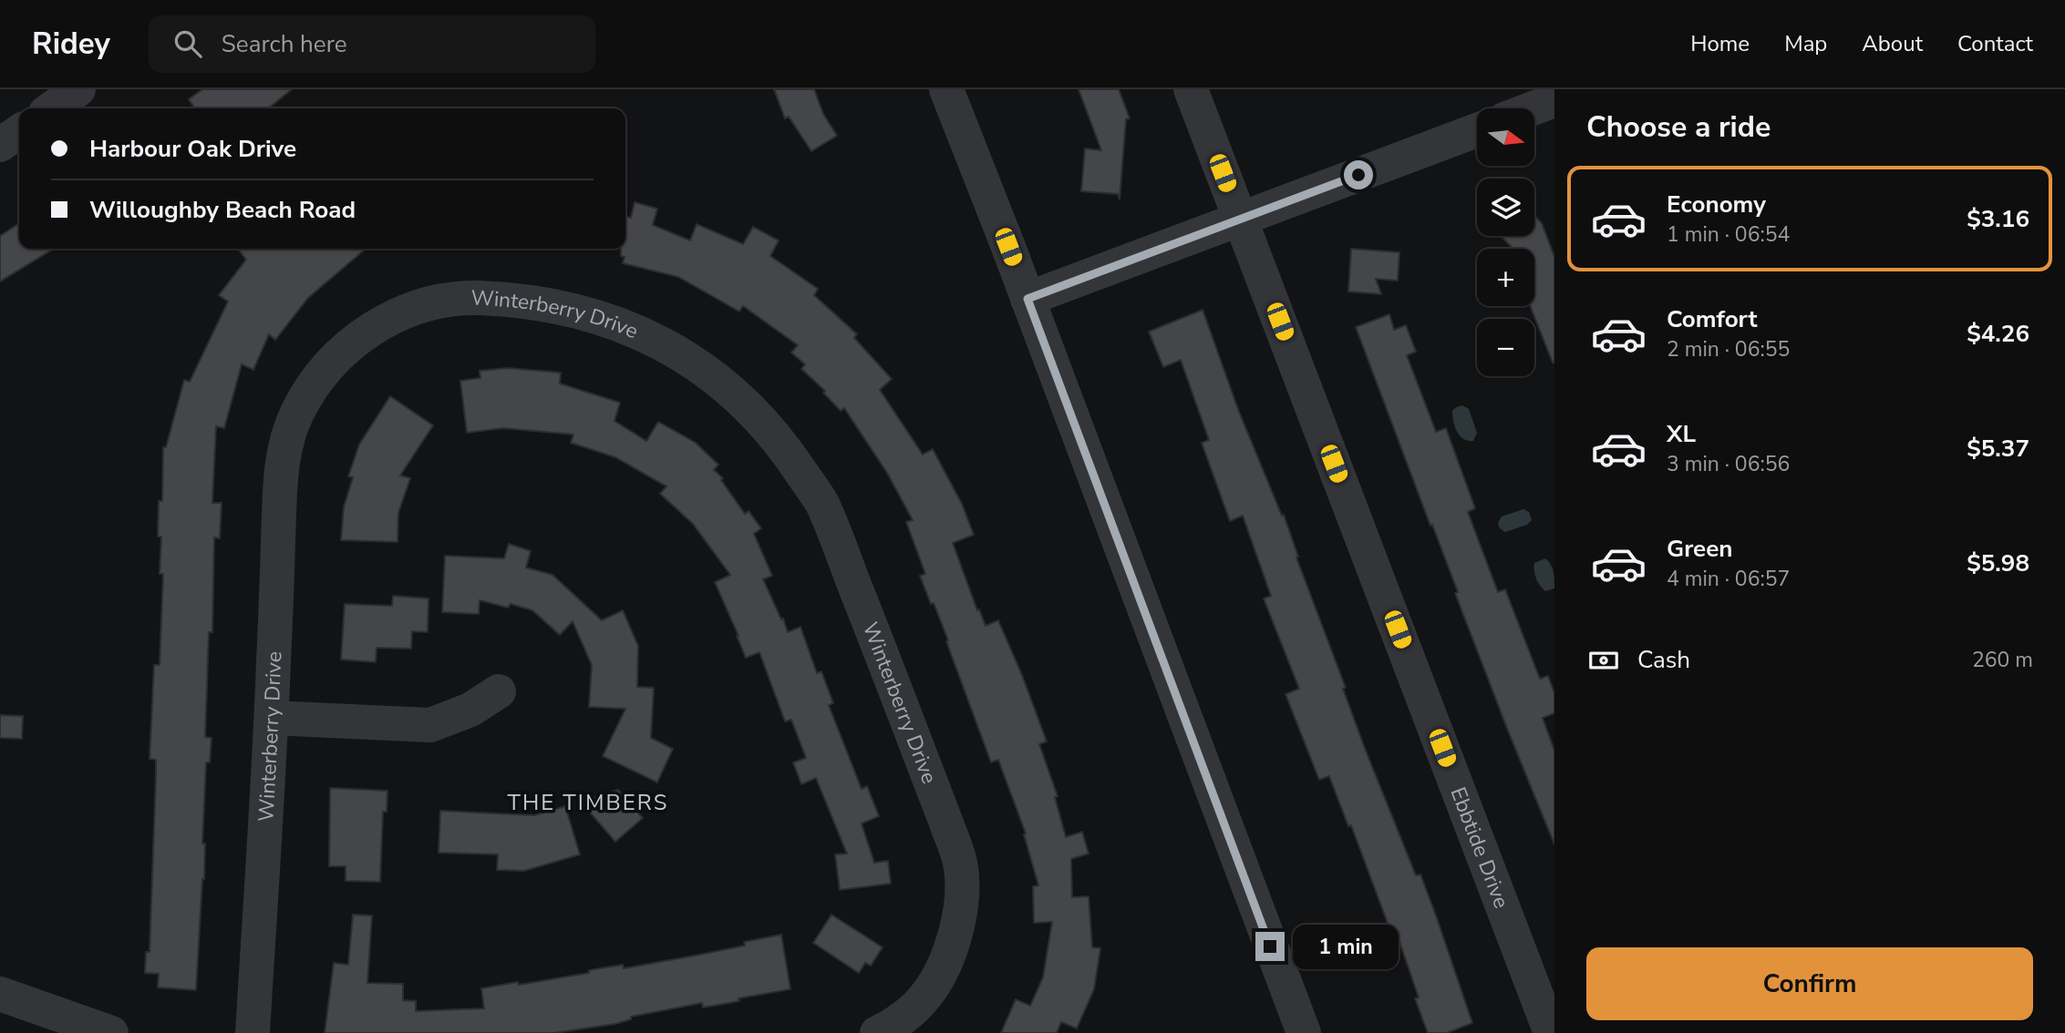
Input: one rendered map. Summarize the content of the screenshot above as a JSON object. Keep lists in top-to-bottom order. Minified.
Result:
{"streets":{"street":["Winterberry Drive","Ebbtide Drive"]},"districts":["THE TIMBERS"],"north":"right","page":{"header":"Ridey","search":"Search here","nav":["Home","Map","About","Contact"],"heading":"Choose a ride","map_buttons":["+","−"],"banner":["Harbour Oak Drive","Willoughby Beach Road"],"list":[{"name":"Economy","note":"1 min · 06:54","value":"$3.16"},{"name":"Comfort","note":"2 min · 06:55","value":"$4.26"},{"name":"XL","note":"3 min · 06:56","value":"$5.37"},{"name":"Green","note":"4 min · 06:57","value":"$5.98"}],"pay":["Cash","260 m"],"bubble":"1 min","buttons":"Confirm"}}
